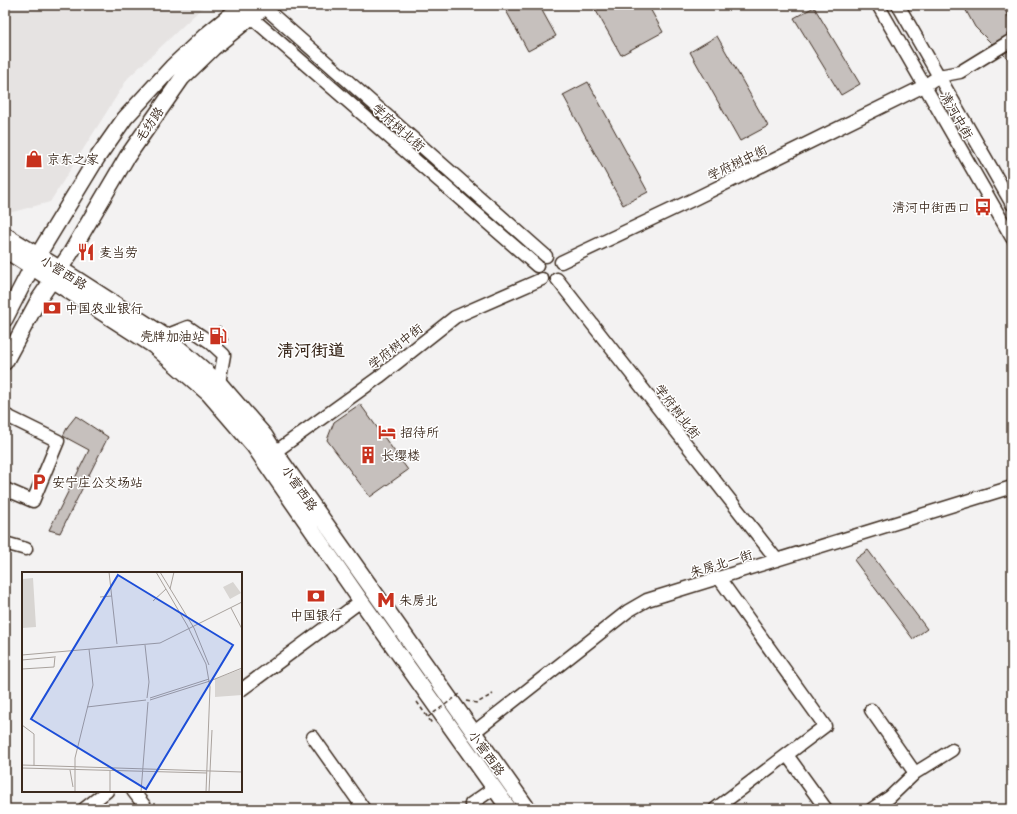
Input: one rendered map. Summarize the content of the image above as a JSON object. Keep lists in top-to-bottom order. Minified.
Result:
{"streets":{"main road":["毛纺路","小营西路"],"street":["清河中街","学府树北街","学府树中街","朱房北一街"]},"crossings":[["清河中街","学府树中街"],["毛纺路","学府树北街"],["毛纺路","小营西路"],["学府树北街","学府树中街"],["学府树北街","朱房北一街"],["学府树中街","小营西路"],["小营西路","朱房北一街"]],"districts":["清河街道"],"places":{"shop":["京东之家"],"bus stop":["清河中街西口"],"restaurant":["麦当劳"],"bank":["中国农业银行","中国银行"],"fuel station":["壳牌加油站"],"hotel":["招待所"],"building":["长缨楼"],"parking":["安宁庄公交场站"],"metro station":["朱房北"]}}
